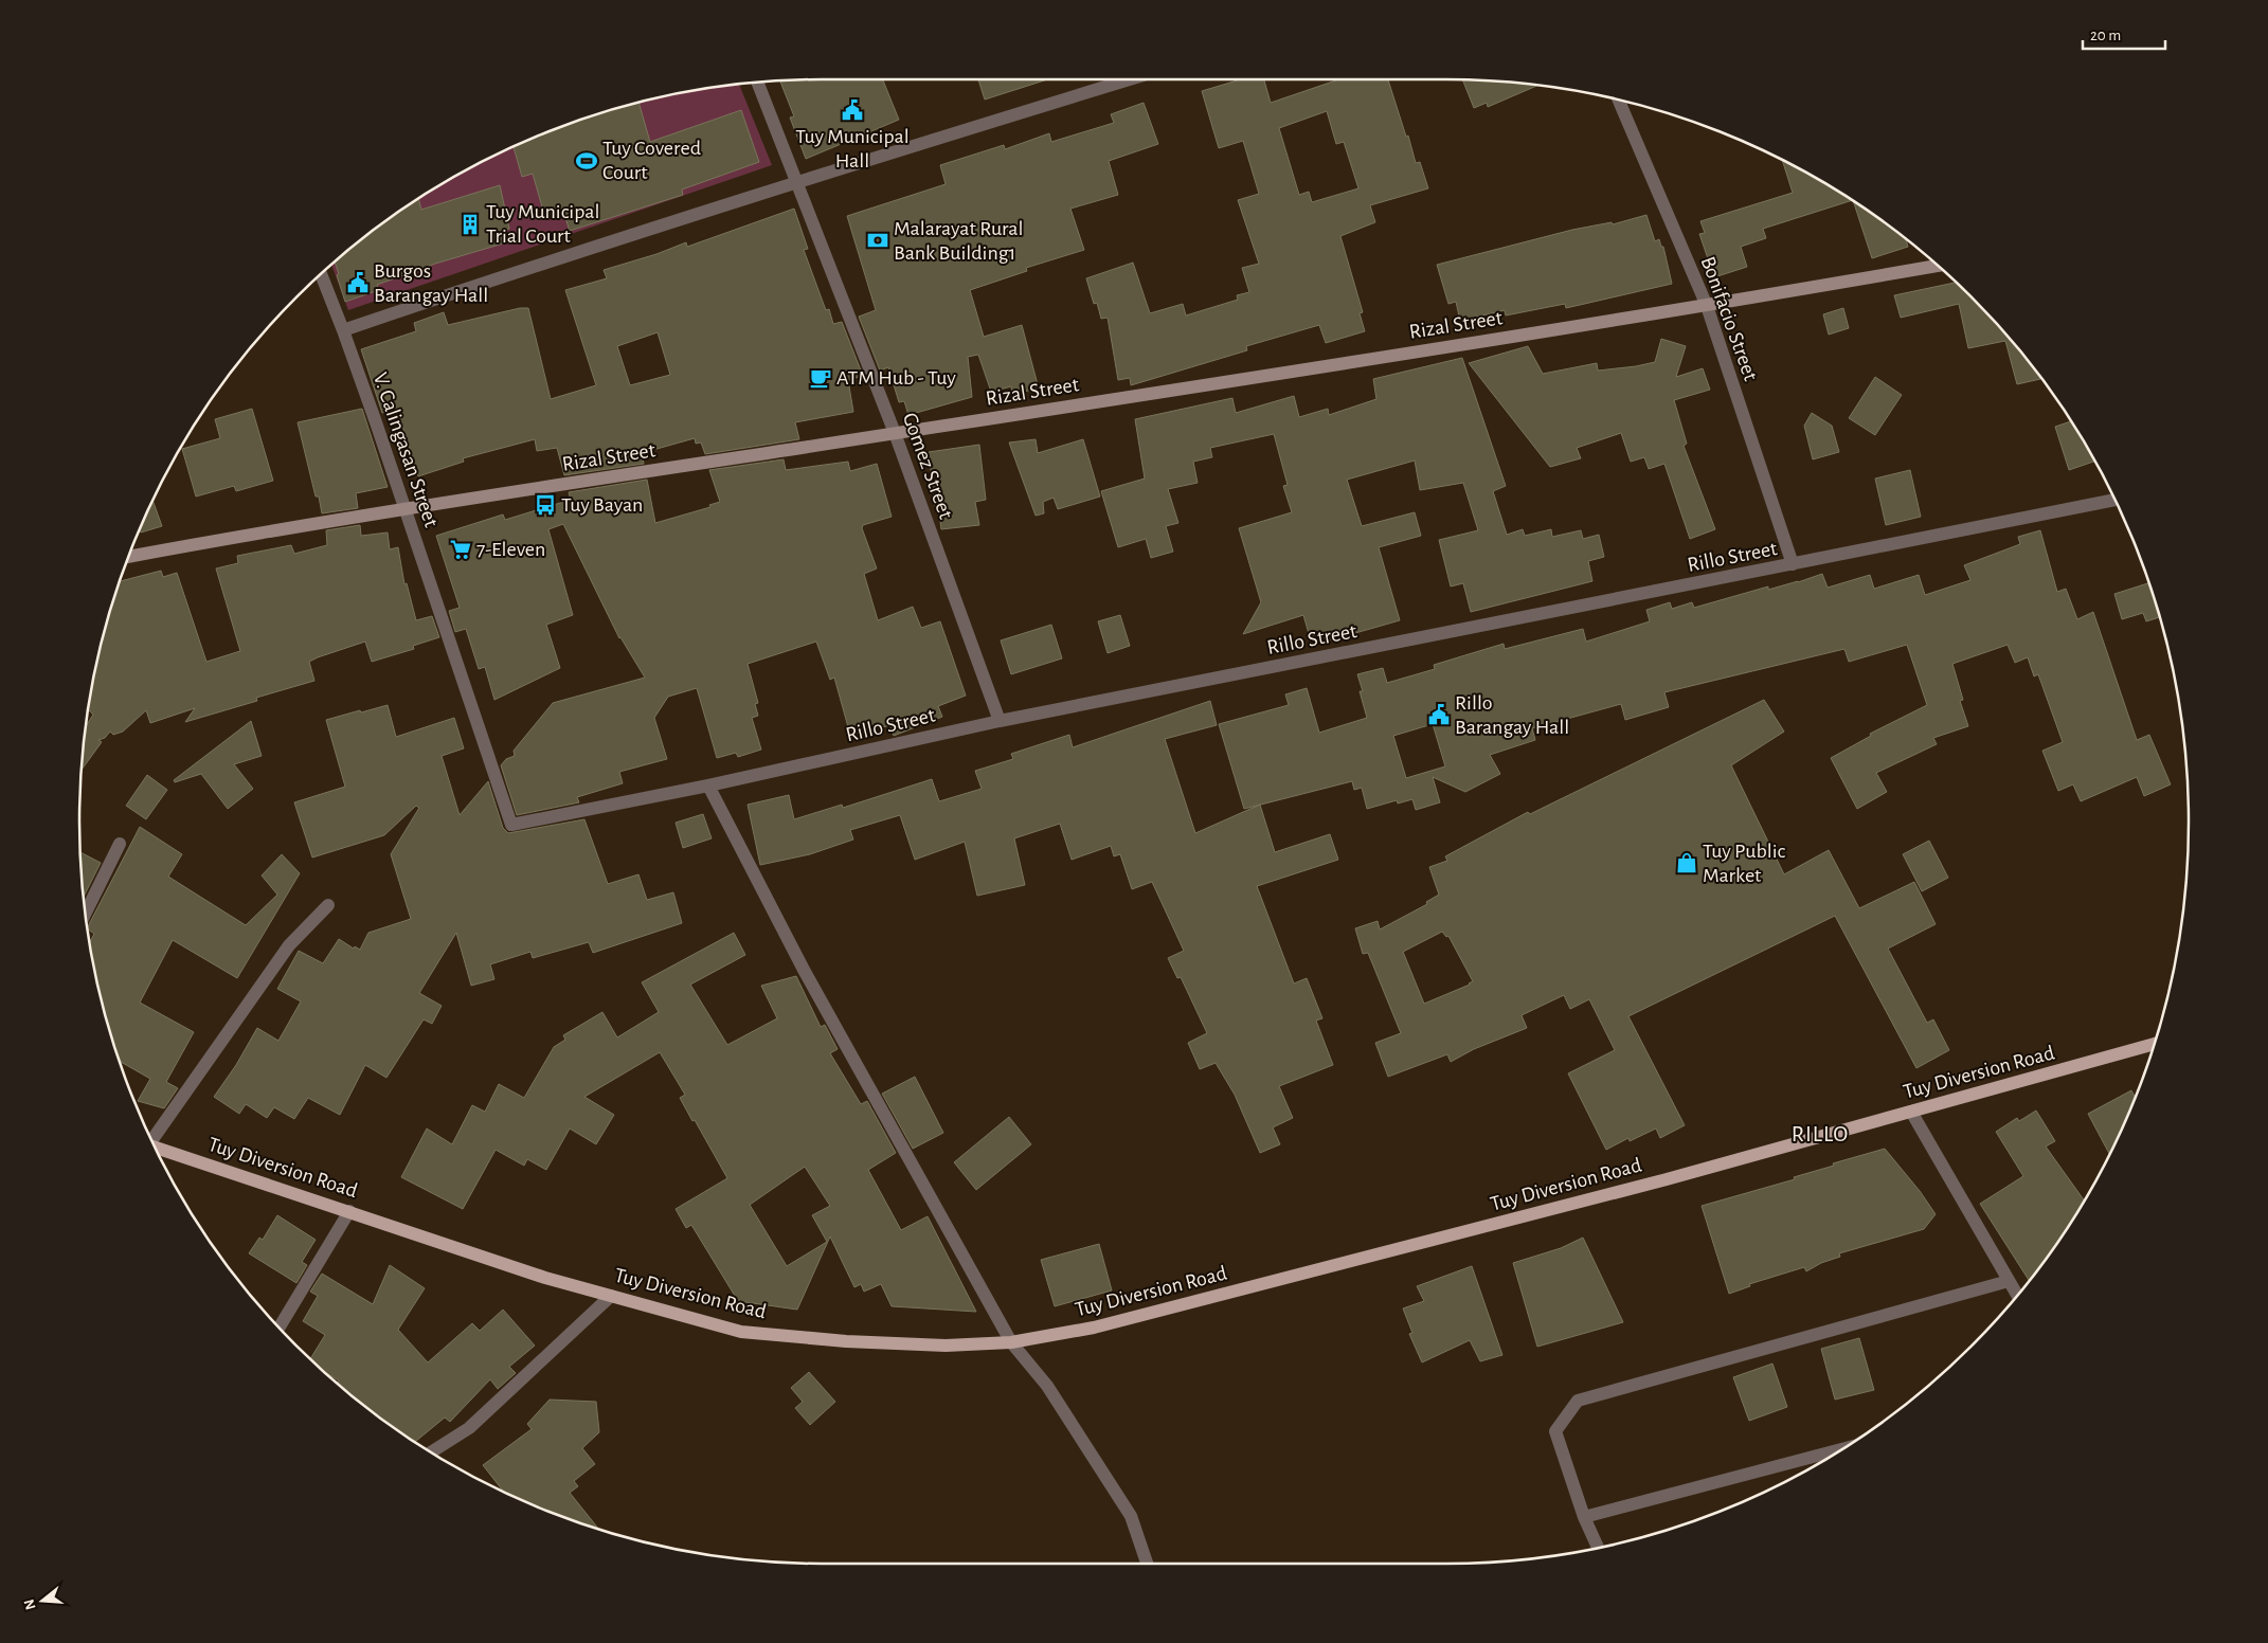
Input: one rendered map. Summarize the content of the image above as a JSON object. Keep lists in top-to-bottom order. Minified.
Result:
{"streets":{"main road":["Rizal Street","Tuy Diversion Road"],"street":["Bonifacio Street","V. Calingasan Street","Gomez Street","Rillo Street"]},"crossings":[["Bonifacio Street","Rizal Street"],["Bonifacio Street","Rillo Street"],["Rizal Street","V. Calingasan Street"],["Rizal Street","Gomez Street"],["V. Calingasan Street","Rillo Street"],["Gomez Street","Rillo Street"]],"districts":["RILLO"],"places":{"public building":["Tuy Municipal Hall","Burgos Barangay Hall","Rillo Barangay Hall"],"sports":["Tuy Covered Court"],"building":["Tuy Municipal Trial Court"],"bank":["Malarayat Rural Bank Building1"],"cafe":["ATM Hub - Tuy"],"bus stop":["Tuy Bayan"],"supermarket":["7-Eleven"],"shop":["Tuy Public Market"]},"scale_bar":"20 m","north":"left"}
